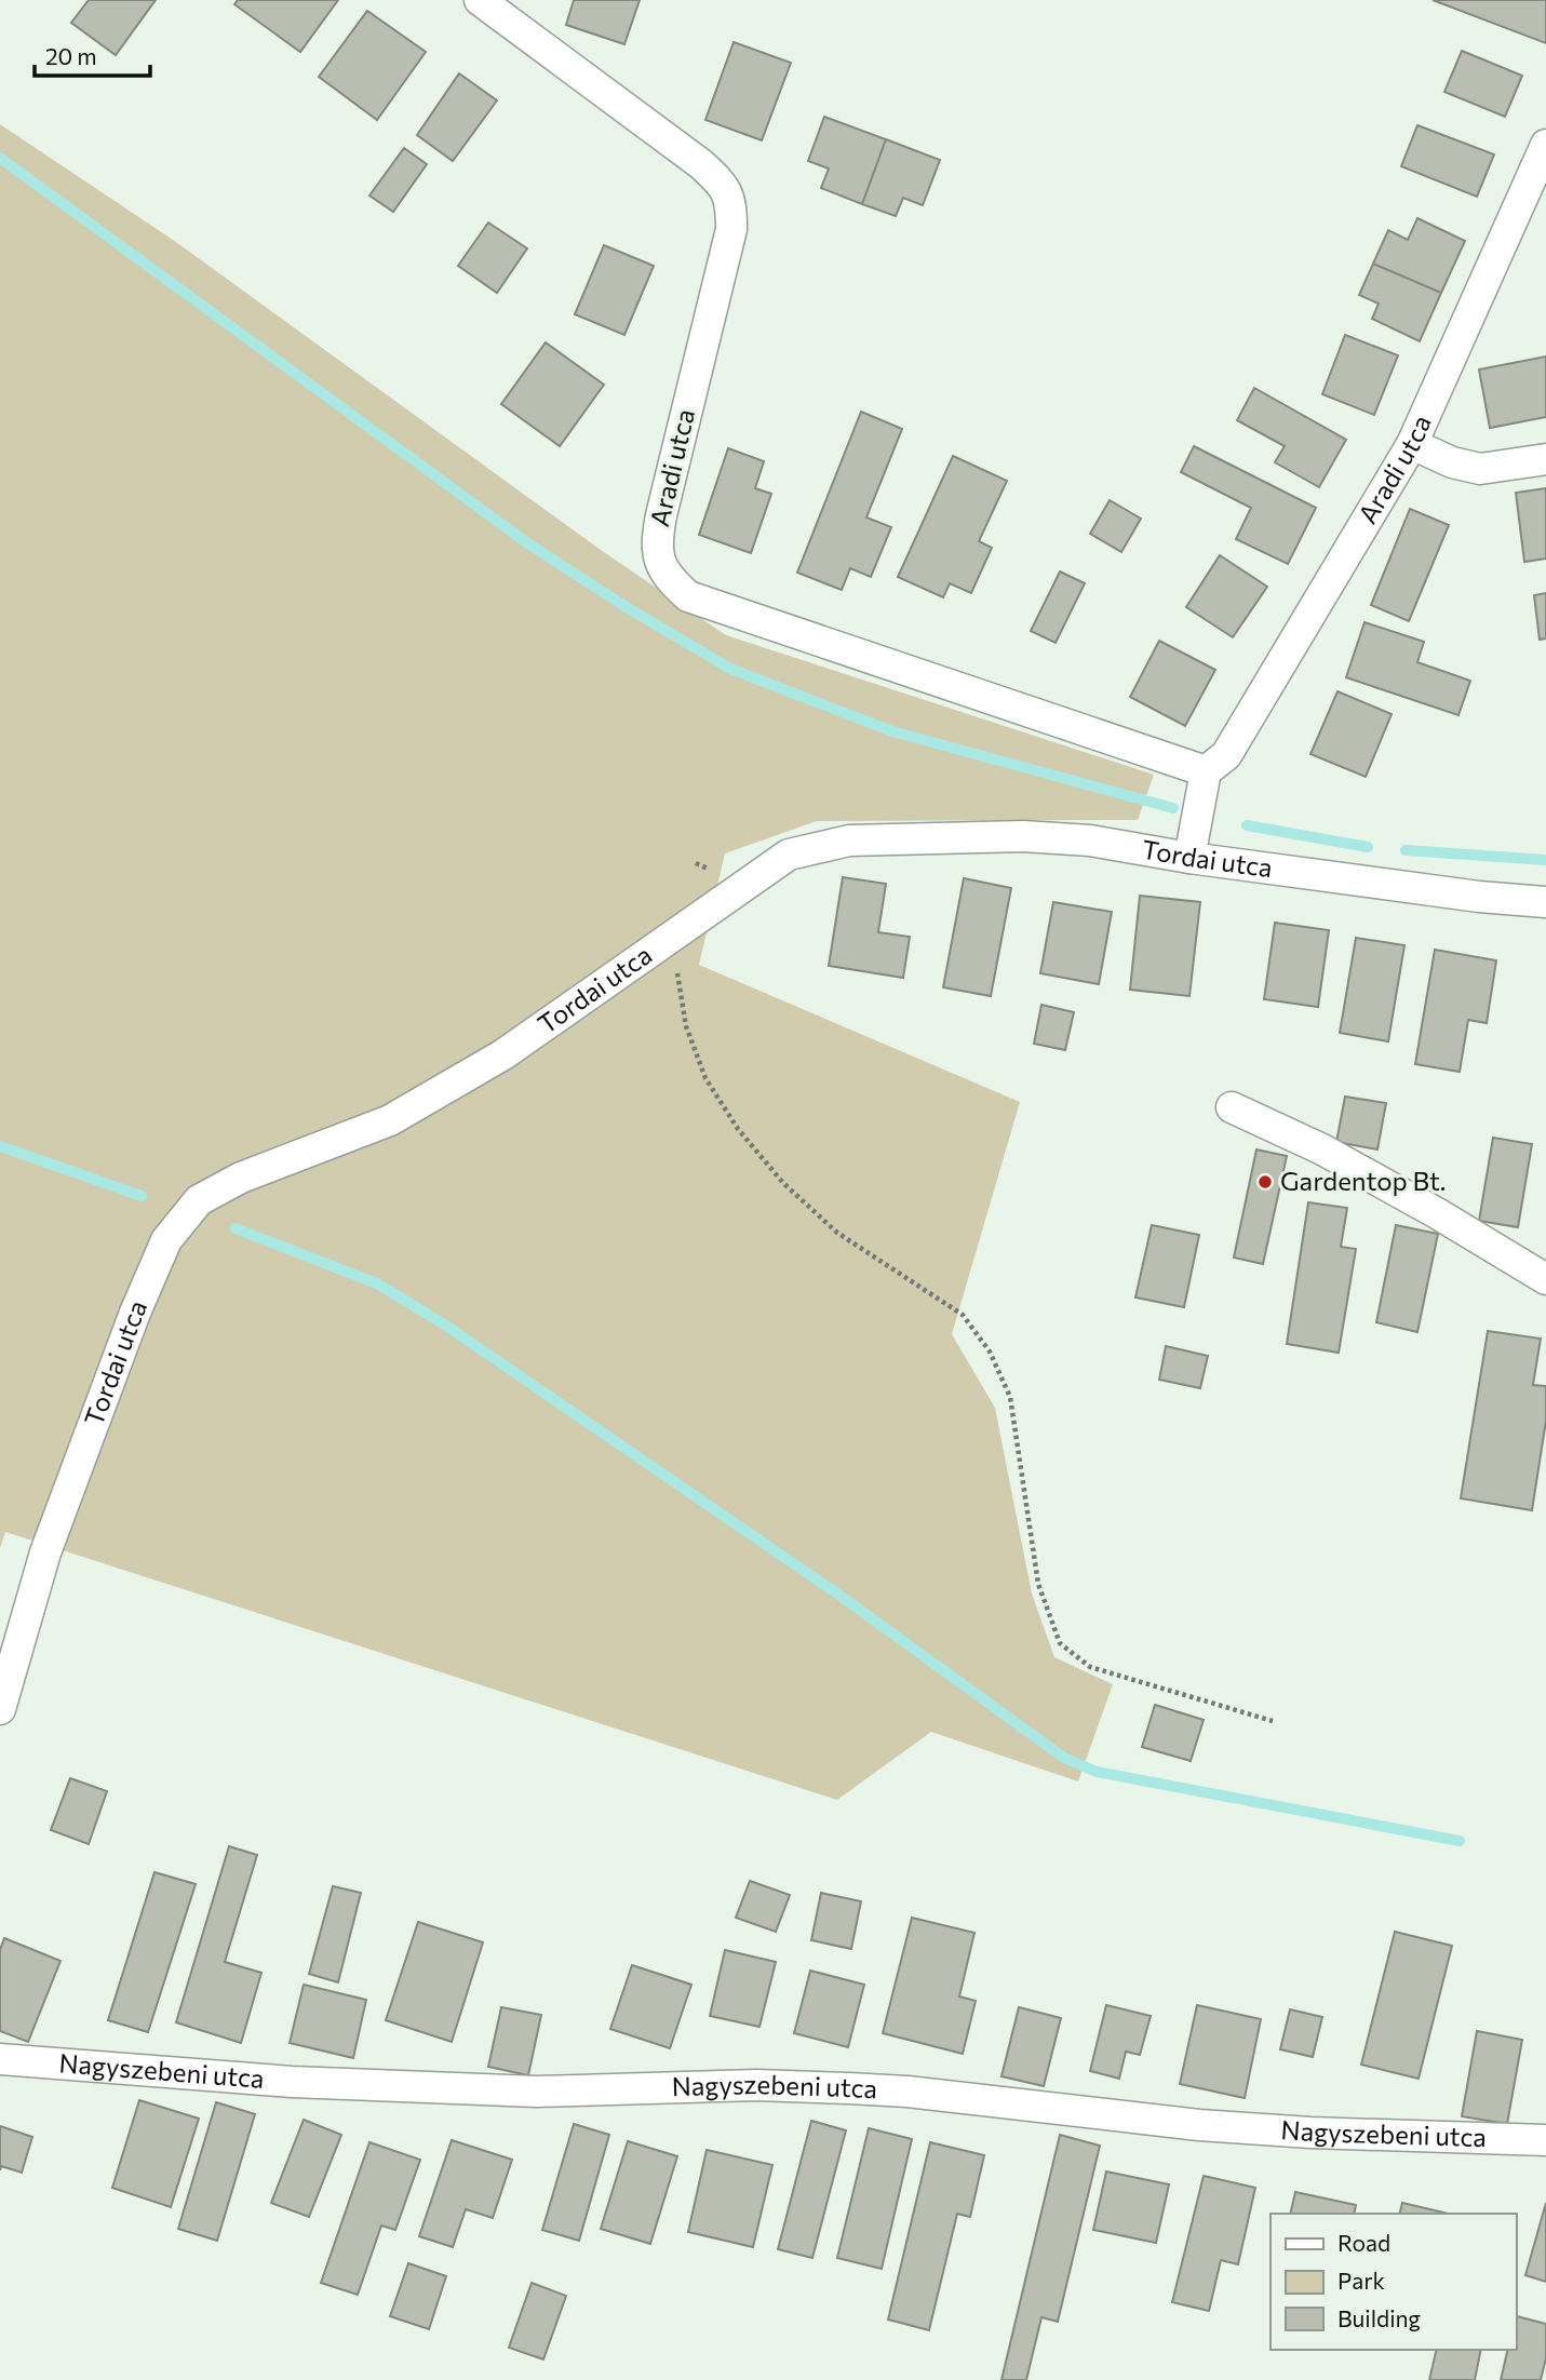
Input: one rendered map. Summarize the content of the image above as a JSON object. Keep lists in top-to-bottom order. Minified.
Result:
{"streets":{"street":["Aradi utca","Tordai utca","Nagyszebeni utca"]},"places":["Gardentop Bt."],"legend":["Road","Park","Building"],"scale_bar":"20 m"}
